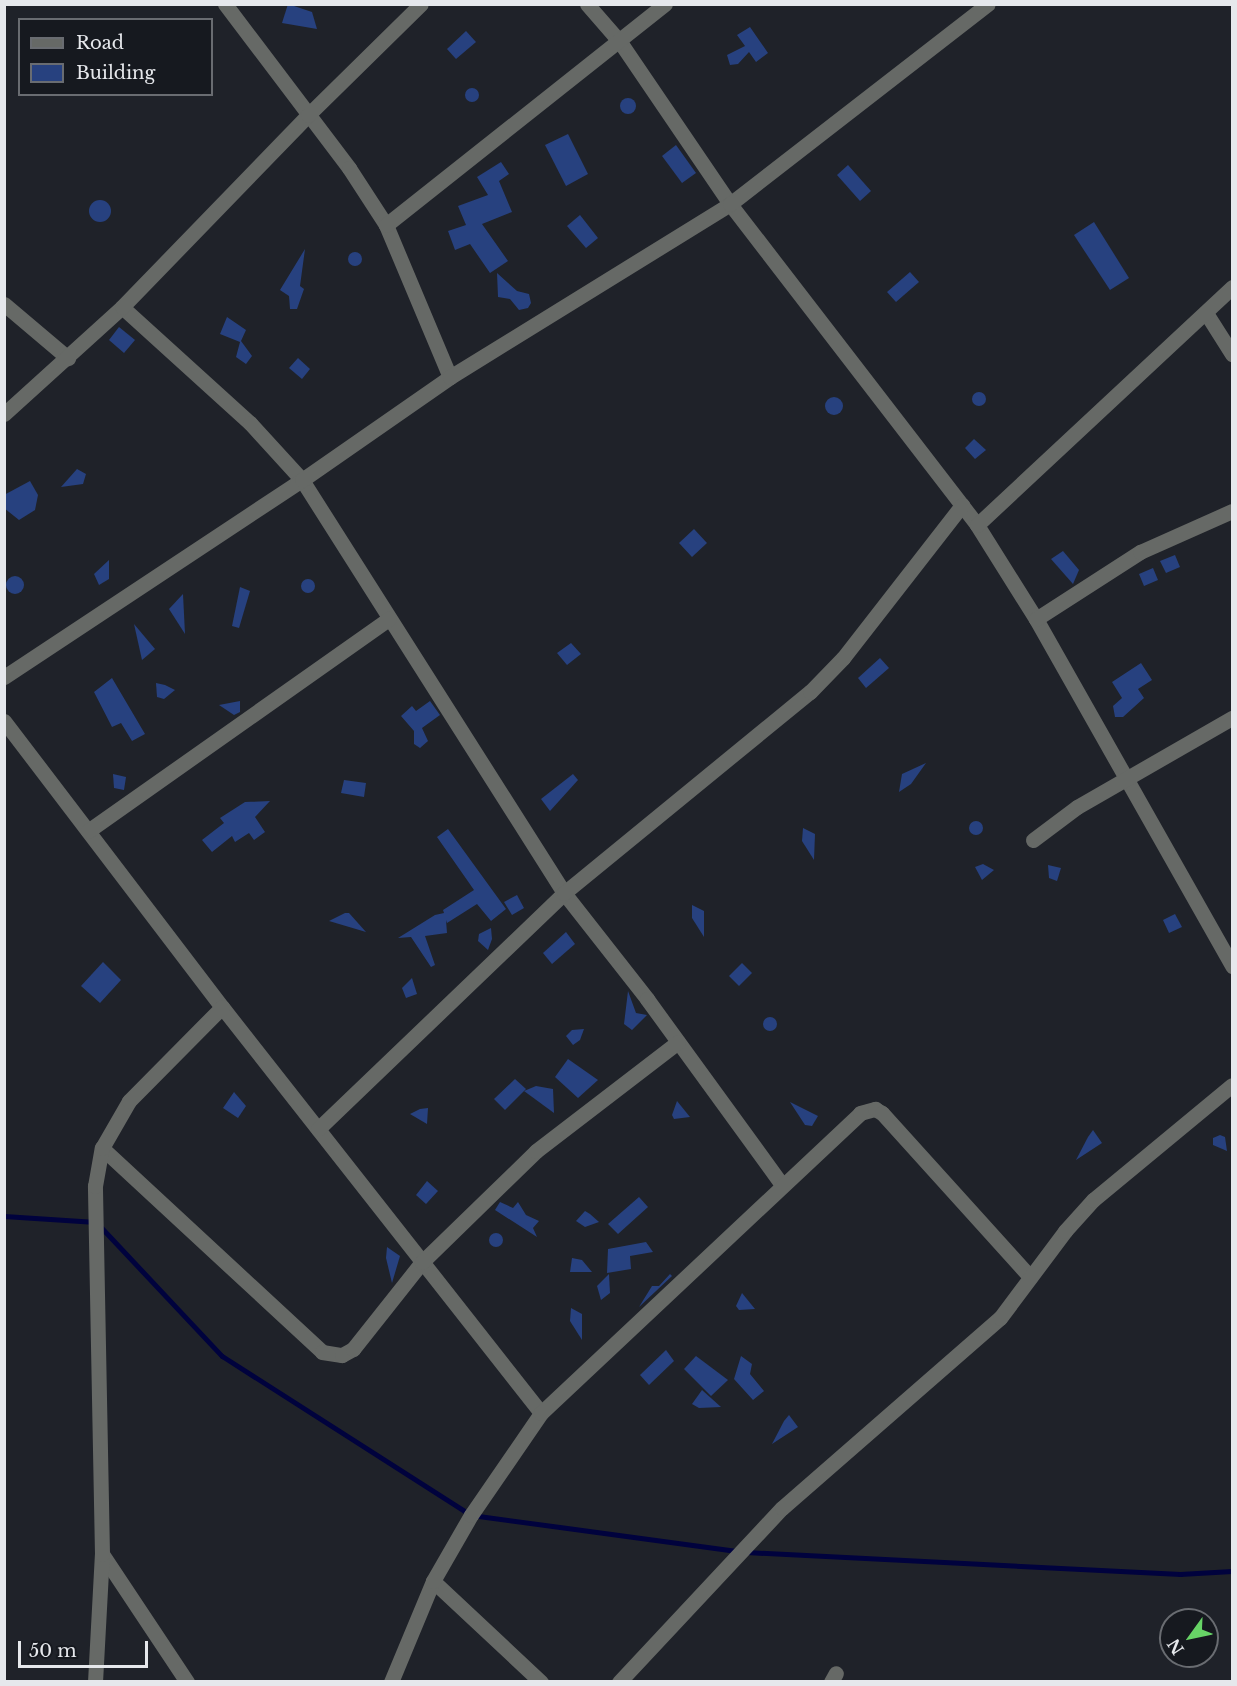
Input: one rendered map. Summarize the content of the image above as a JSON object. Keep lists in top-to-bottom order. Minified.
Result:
{"legend":["Road","Building"],"scale_bar":"50 m","north":"bottom left"}
